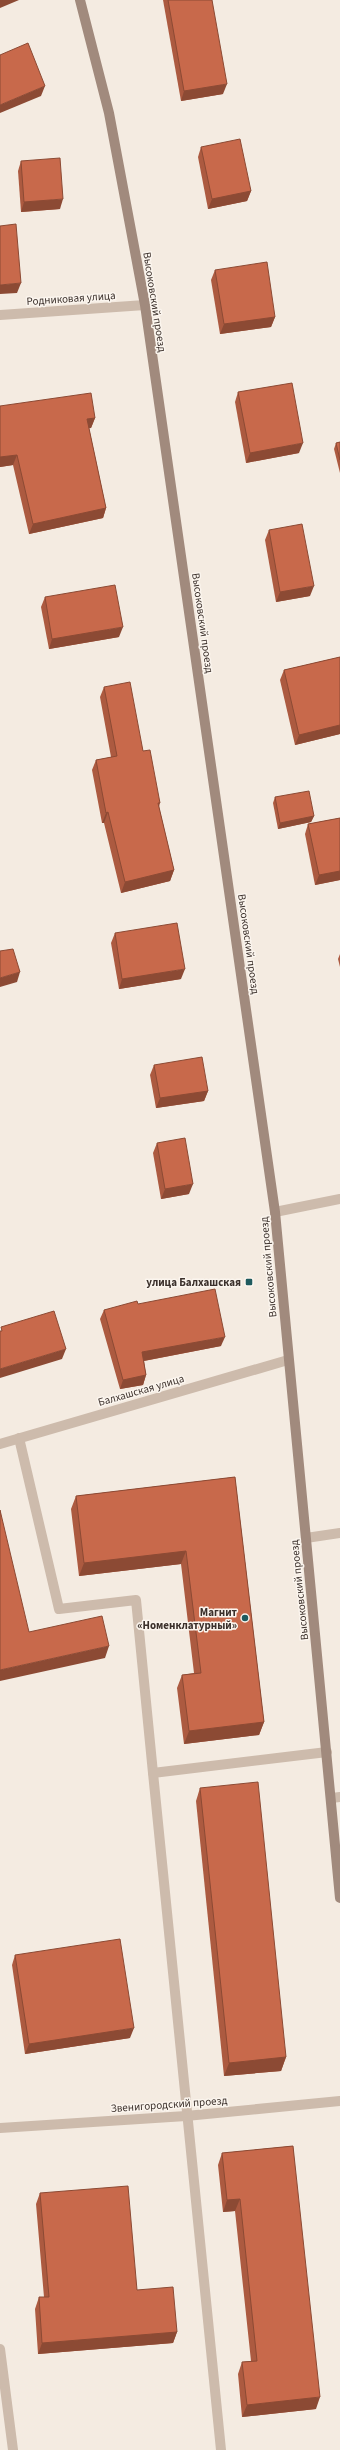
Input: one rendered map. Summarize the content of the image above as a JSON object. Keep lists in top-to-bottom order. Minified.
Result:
{"streets":{"street":["Родниковая улица","Высоковский проезд","Балхашская улица","Звенигородский проезд"]},"crossings":[["Родниковая улица","Высоковский проезд"],["Высоковский проезд","Балхашская улица"]],"places":{"transit":["улица Балхашская"],"other":["Магнит «Номенклатурный»"]}}
